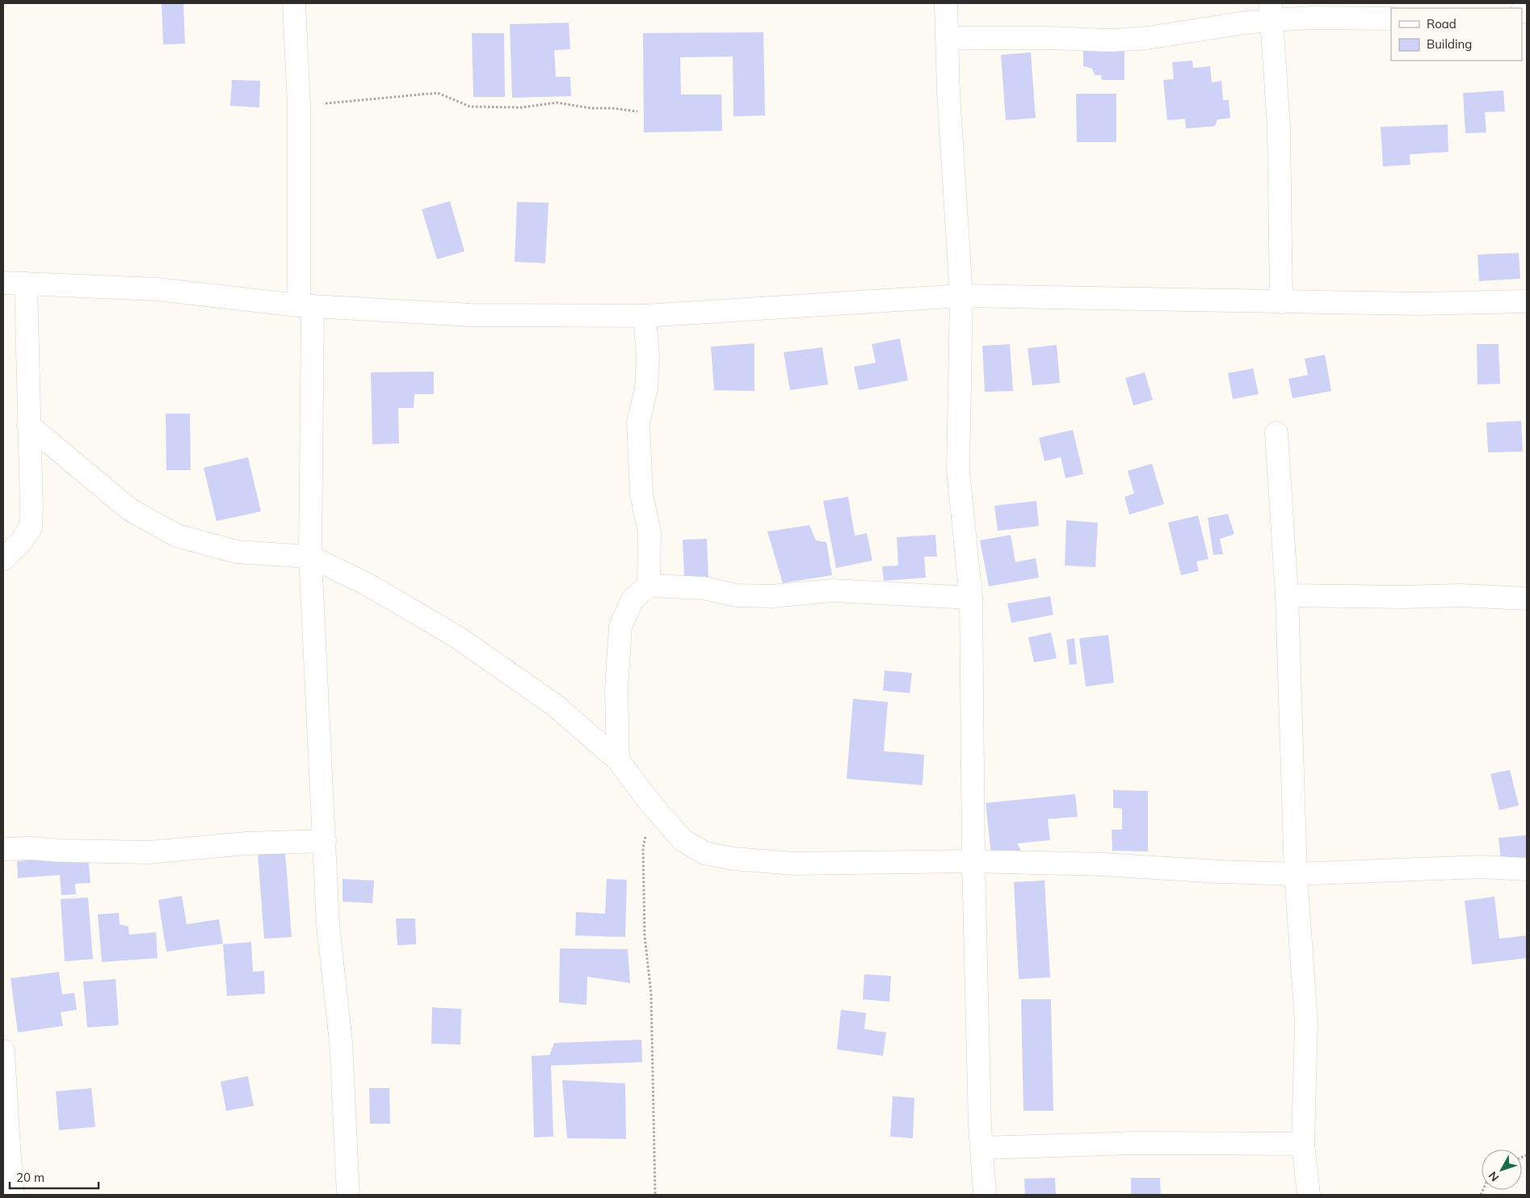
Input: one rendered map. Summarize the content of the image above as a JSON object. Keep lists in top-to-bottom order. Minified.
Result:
{"legend":["Road","Building"],"scale_bar":"20 m","north":"bottom left"}
